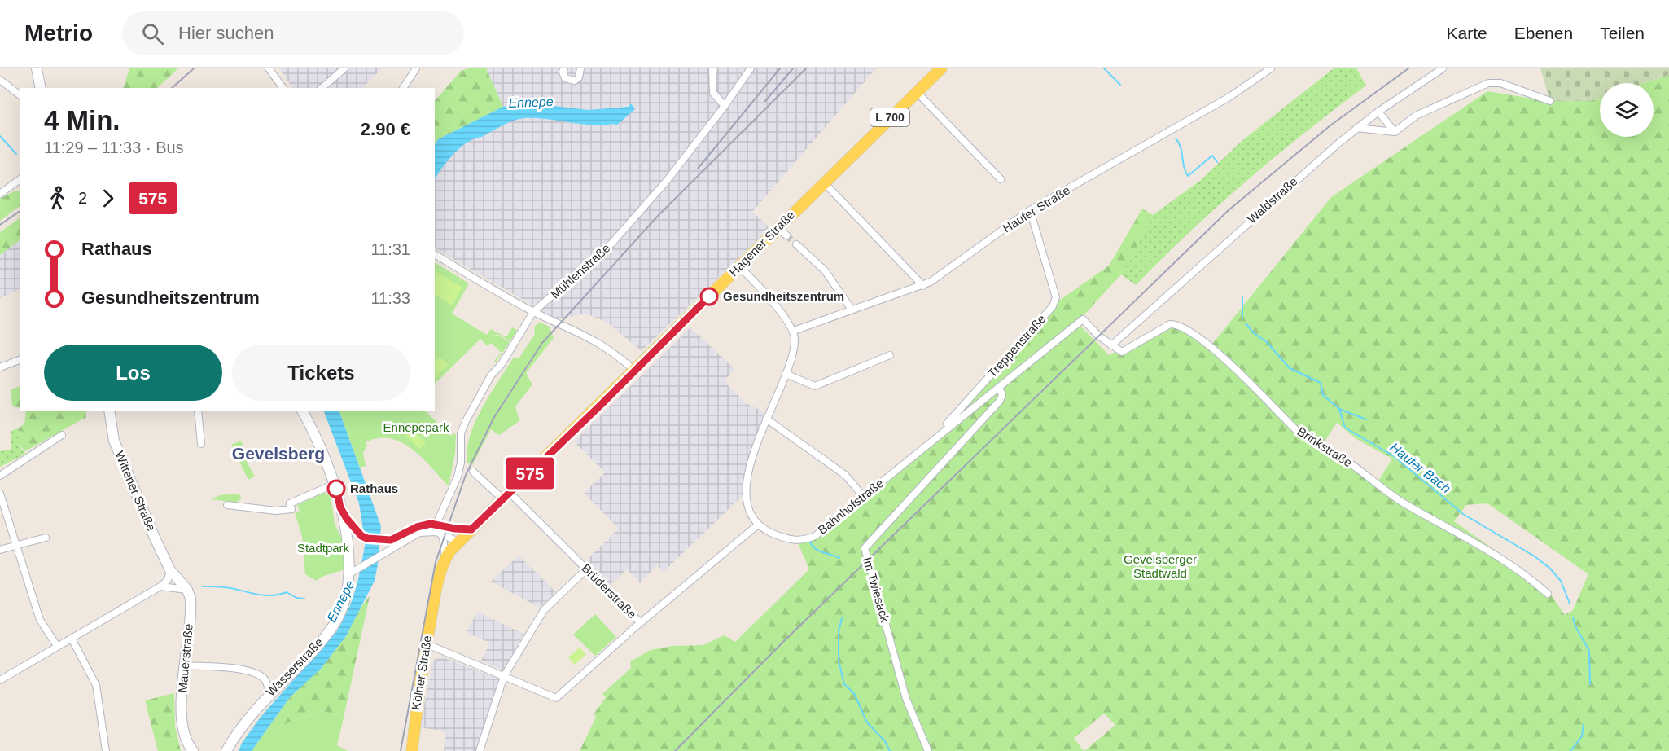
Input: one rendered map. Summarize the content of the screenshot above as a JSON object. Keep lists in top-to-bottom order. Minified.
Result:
{"streets":{"main road":["L 700","Hagener Straße","Wittener Straße","Mauerstraße","Wasserstraße","Kölner Straße"],"street":["Waldstraße","Haufer Straße","Mühlenstraße","Treppenstraße","Brinkstraße","Bahnhofstraße","Im Twiesack","Brüderstraße"]},"crossings":[["Waldstraße","Brinkstraße"],["Waldstraße","Bahnhofstraße"],["Haufer Straße","Treppenstraße"],["Hagener Straße","Brüderstraße"],["Hagener Straße","Kölner Straße"],["Treppenstraße","Bahnhofstraße"],["Brinkstraße","Bahnhofstraße"],["Bahnhofstraße","Im Twiesack"],["Bahnhofstraße","Brüderstraße"]],"districts":["Gevelsberg"],"water":["Ennepe","Haufer Bach"],"parks":["Ennepepark","Stadtpark","Gevelsberger Stadtwald"],"places":["Gesundheitszentrum","Rathaus"],"lines":["bus line 575"],"page":{"header":"Metrio","search":"Hier suchen","nav":["Karte","Ebenen","Teilen"],"on_map":"575","heading":["4 Min.","11:29 – 11:33 · Bus","2.90 €"],"legs":["2","575"],"list":[{"name":"Rathaus","value":"11:31"},{"name":"Gesundheitszentrum","value":"11:33"}],"buttons":["Los","Tickets"]}}
